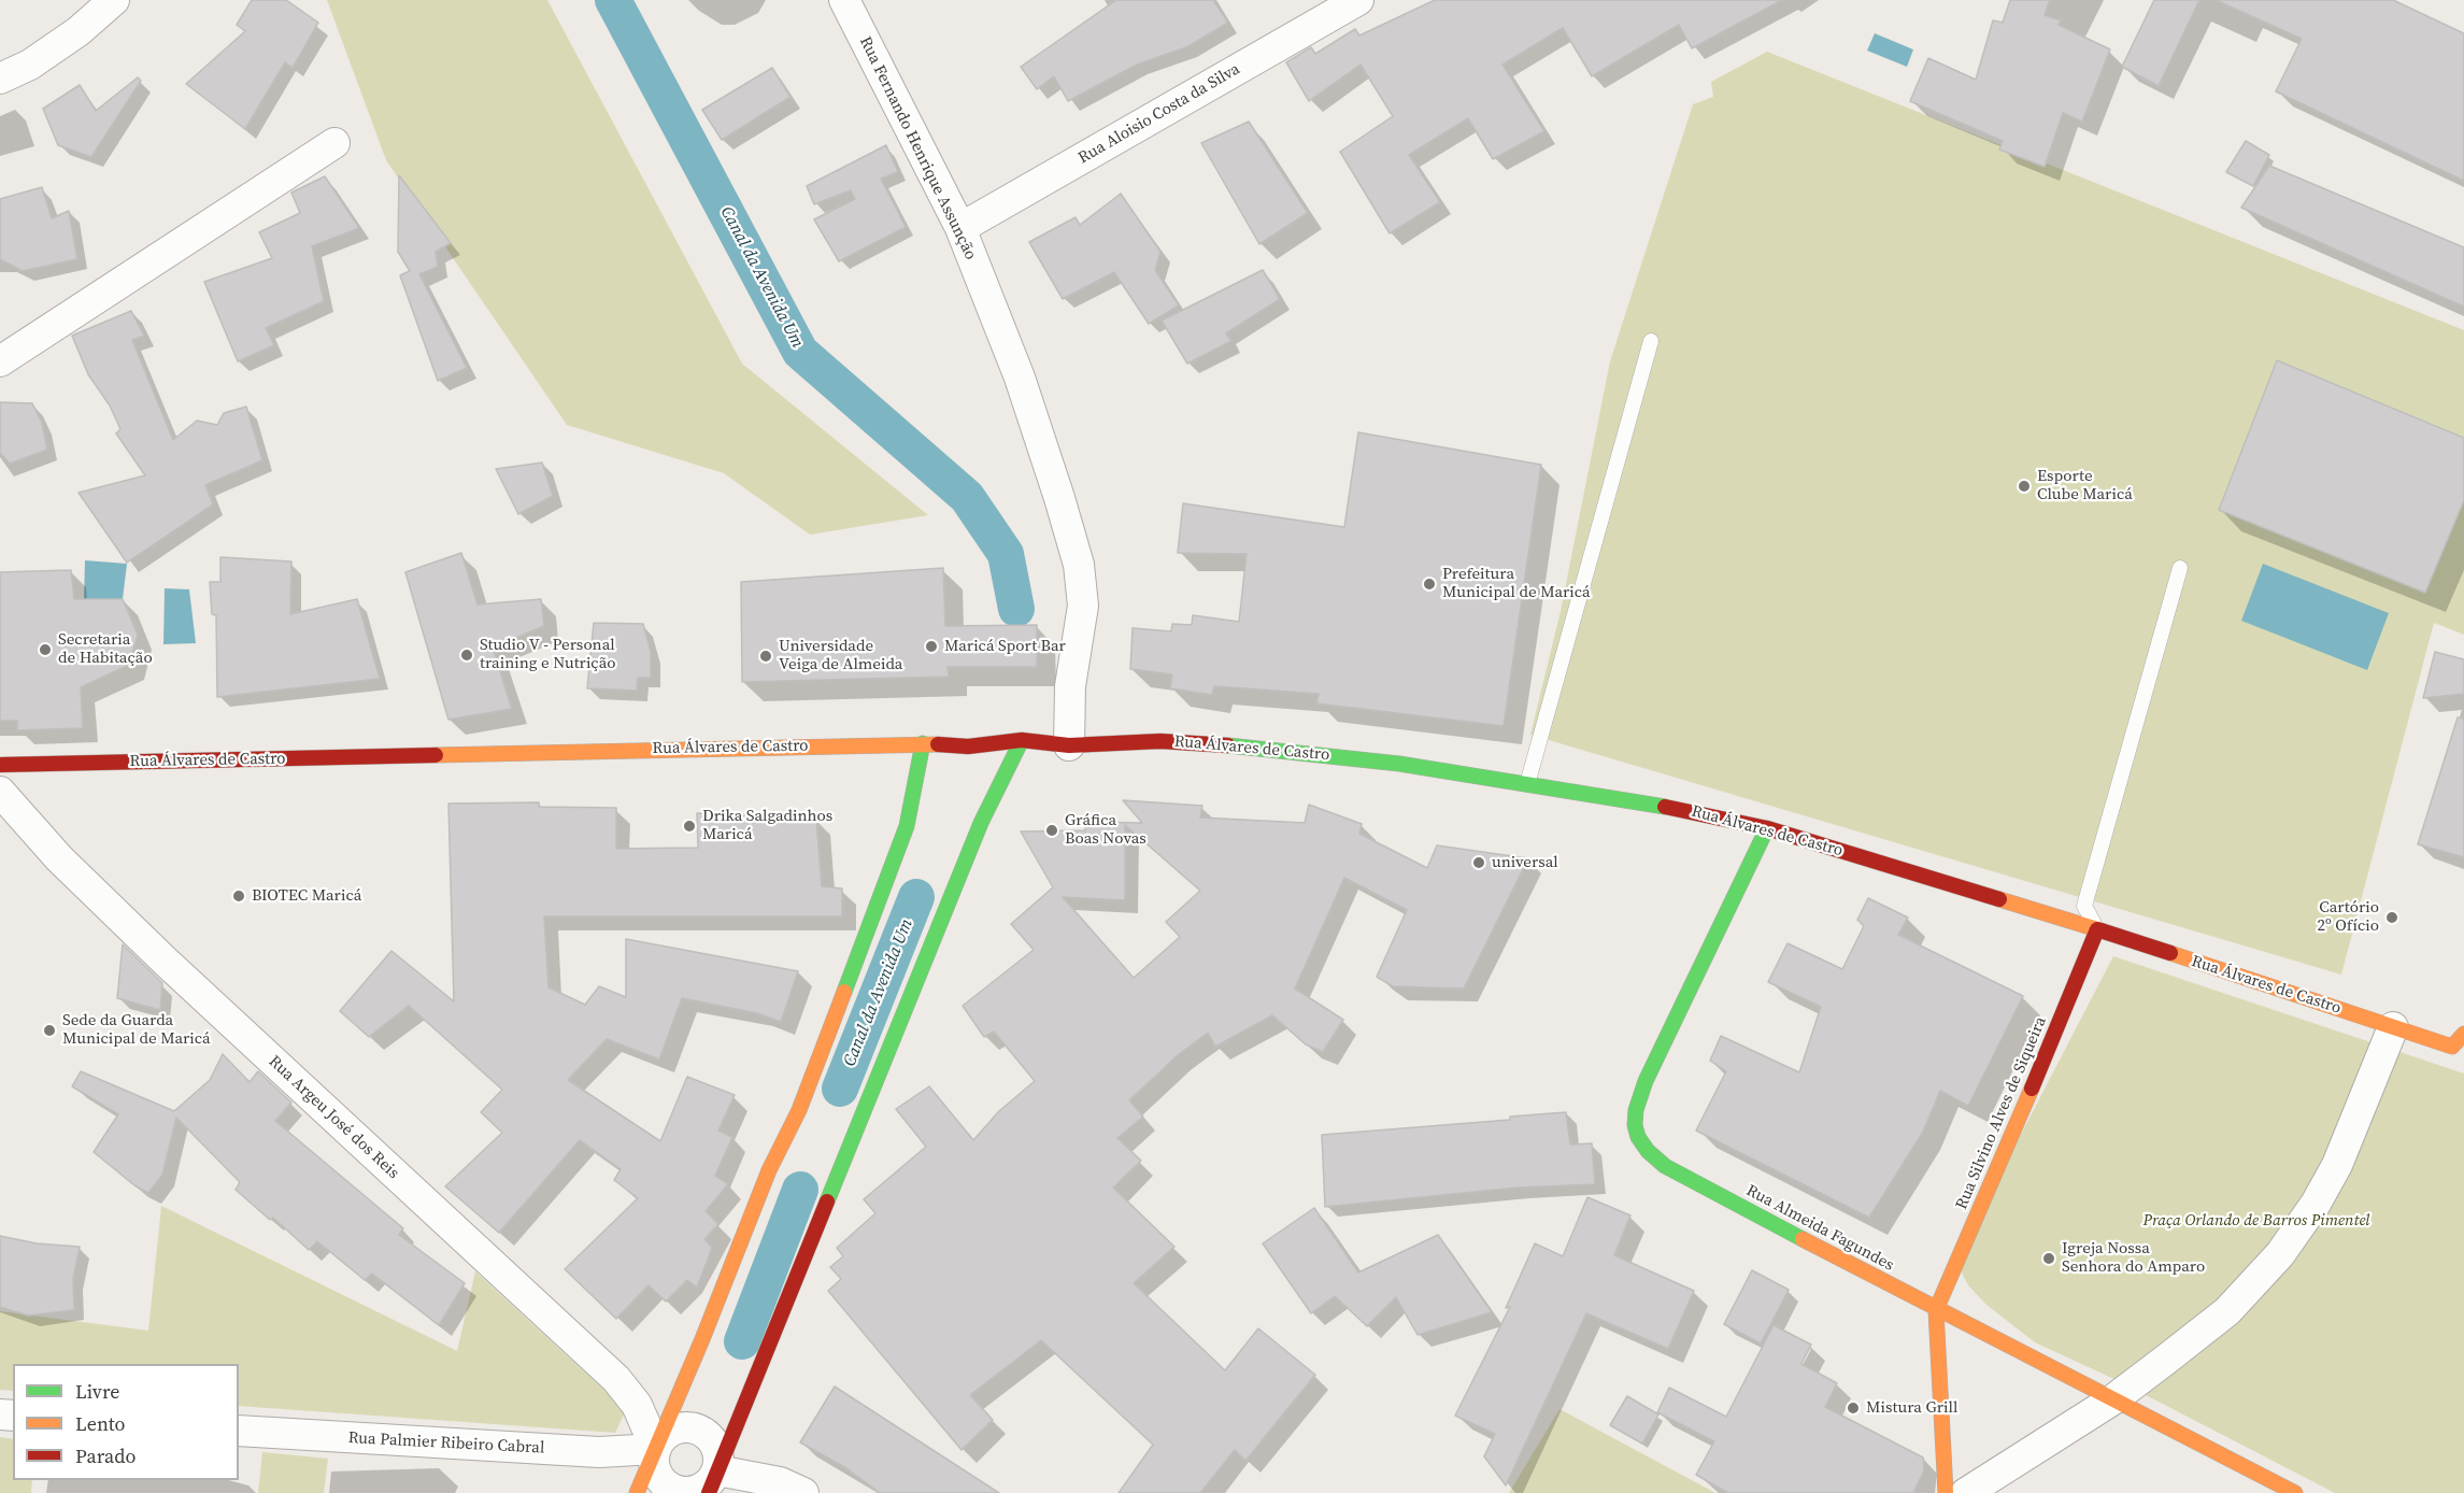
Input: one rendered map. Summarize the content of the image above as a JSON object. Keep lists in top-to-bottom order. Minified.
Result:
{"streets":{"street":["Rua Aloisio Costa da Silva","Rua Fernando Henrique Assunção","Rua Álvares de Castro","Rua Silvino Alves de Siqueira","Rua Argeu José dos Reis","Rua Almeida Fagundes","Rua Palmier Ribeiro Cabral"]},"crossings":[["Rua Aloisio Costa da Silva","Rua Fernando Henrique Assunção"],["Rua Fernando Henrique Assunção","Rua Álvares de Castro"],["Rua Álvares de Castro","Rua Silvino Alves de Siqueira"],["Rua Álvares de Castro","Rua Almeida Fagundes"],["Rua Silvino Alves de Siqueira","Rua Almeida Fagundes"],["Rua Argeu José dos Reis","Rua Palmier Ribeiro Cabral"]],"water":["Canal da Avenida Um"],"parks":["Praça Orlando de Barros Pimentel"],"places":["Esporte Clube Maricá","Prefeitura Municipal de Maricá","Maricá Sport Bar","Secretaria de Habitação","Studio V - Personal training e Nutrição","Universidade Veiga de Almeida","Drika Salgadinhos Maricá","Gráfica Boas Novas","universal","BIOTEC Maricá","Cartório 2º Ofício","Sede da Guarda Municipal de Maricá","Igreja Nossa Senhora do Amparo","Mistura Grill"],"legend":["Livre","Lento","Parado"]}
